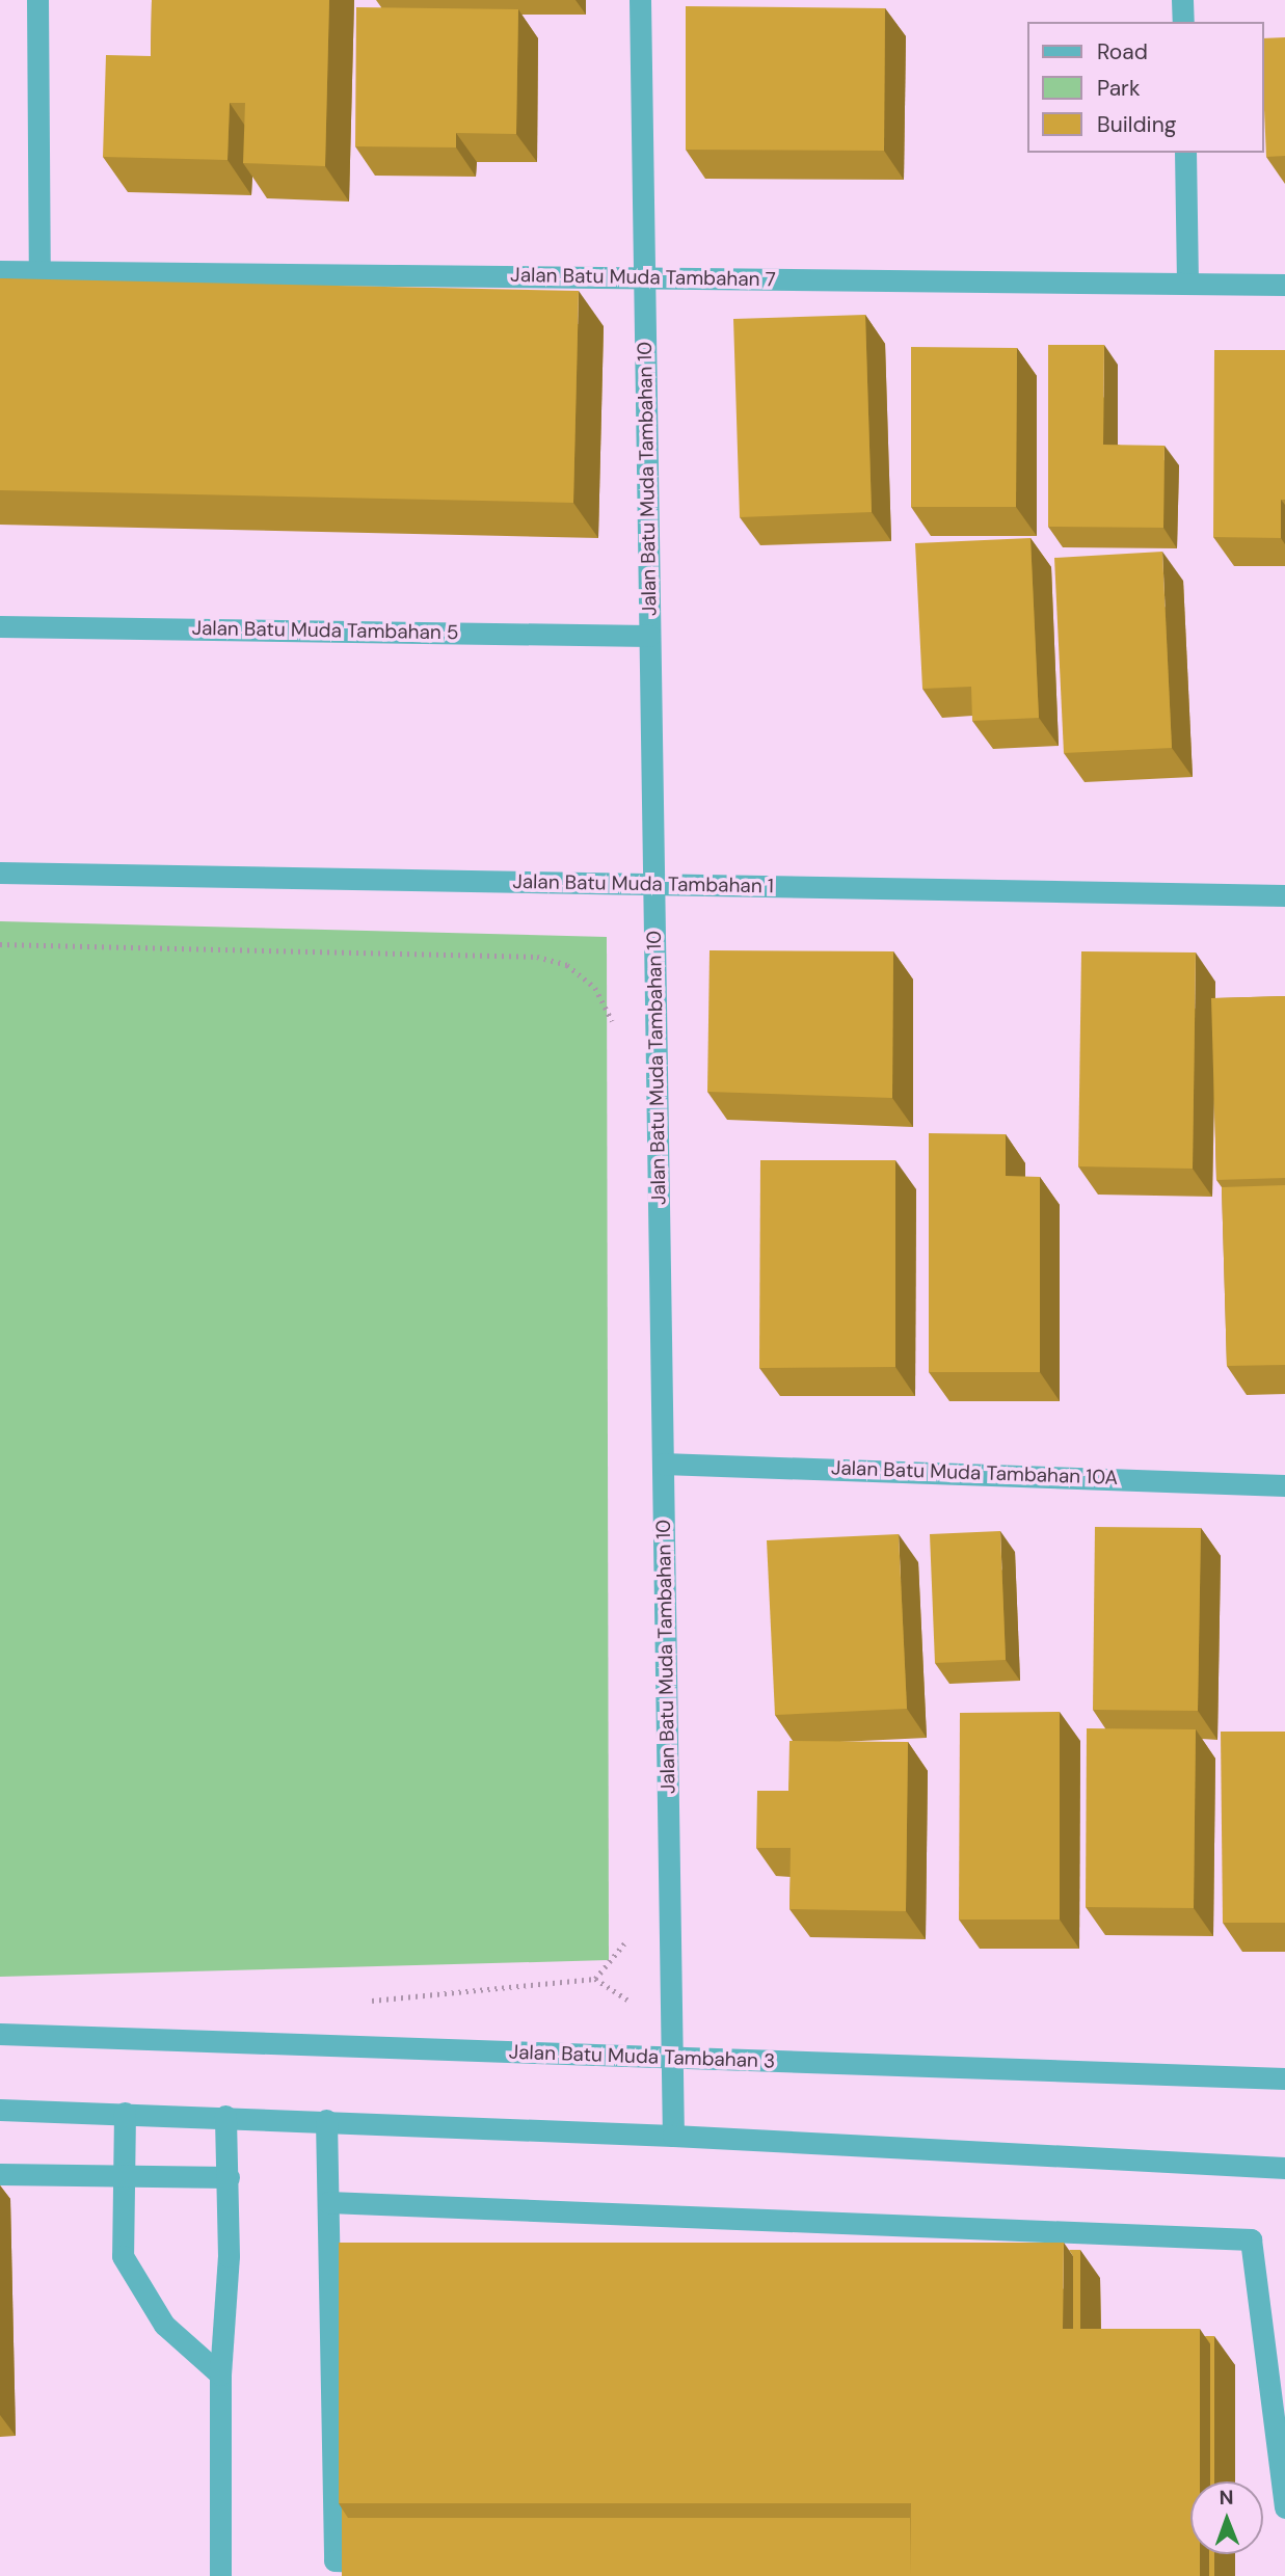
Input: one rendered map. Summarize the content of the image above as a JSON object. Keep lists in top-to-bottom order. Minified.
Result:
{"streets":{"street":["Jalan Batu Muda Tambahan 7","Jalan Batu Muda Tambahan 10","Jalan Batu Muda Tambahan 5","Jalan Batu Muda Tambahan 1","Jalan Batu Muda Tambahan 10A","Jalan Batu Muda Tambahan 3"]},"crossings":[["Jalan Batu Muda Tambahan 7","Jalan Batu Muda Tambahan 10"],["Jalan Batu Muda Tambahan 10","Jalan Batu Muda Tambahan 5"],["Jalan Batu Muda Tambahan 10","Jalan Batu Muda Tambahan 1"],["Jalan Batu Muda Tambahan 10","Jalan Batu Muda Tambahan 10A"],["Jalan Batu Muda Tambahan 10","Jalan Batu Muda Tambahan 3"]],"legend":["Road","Park","Building"],"north":"top"}
